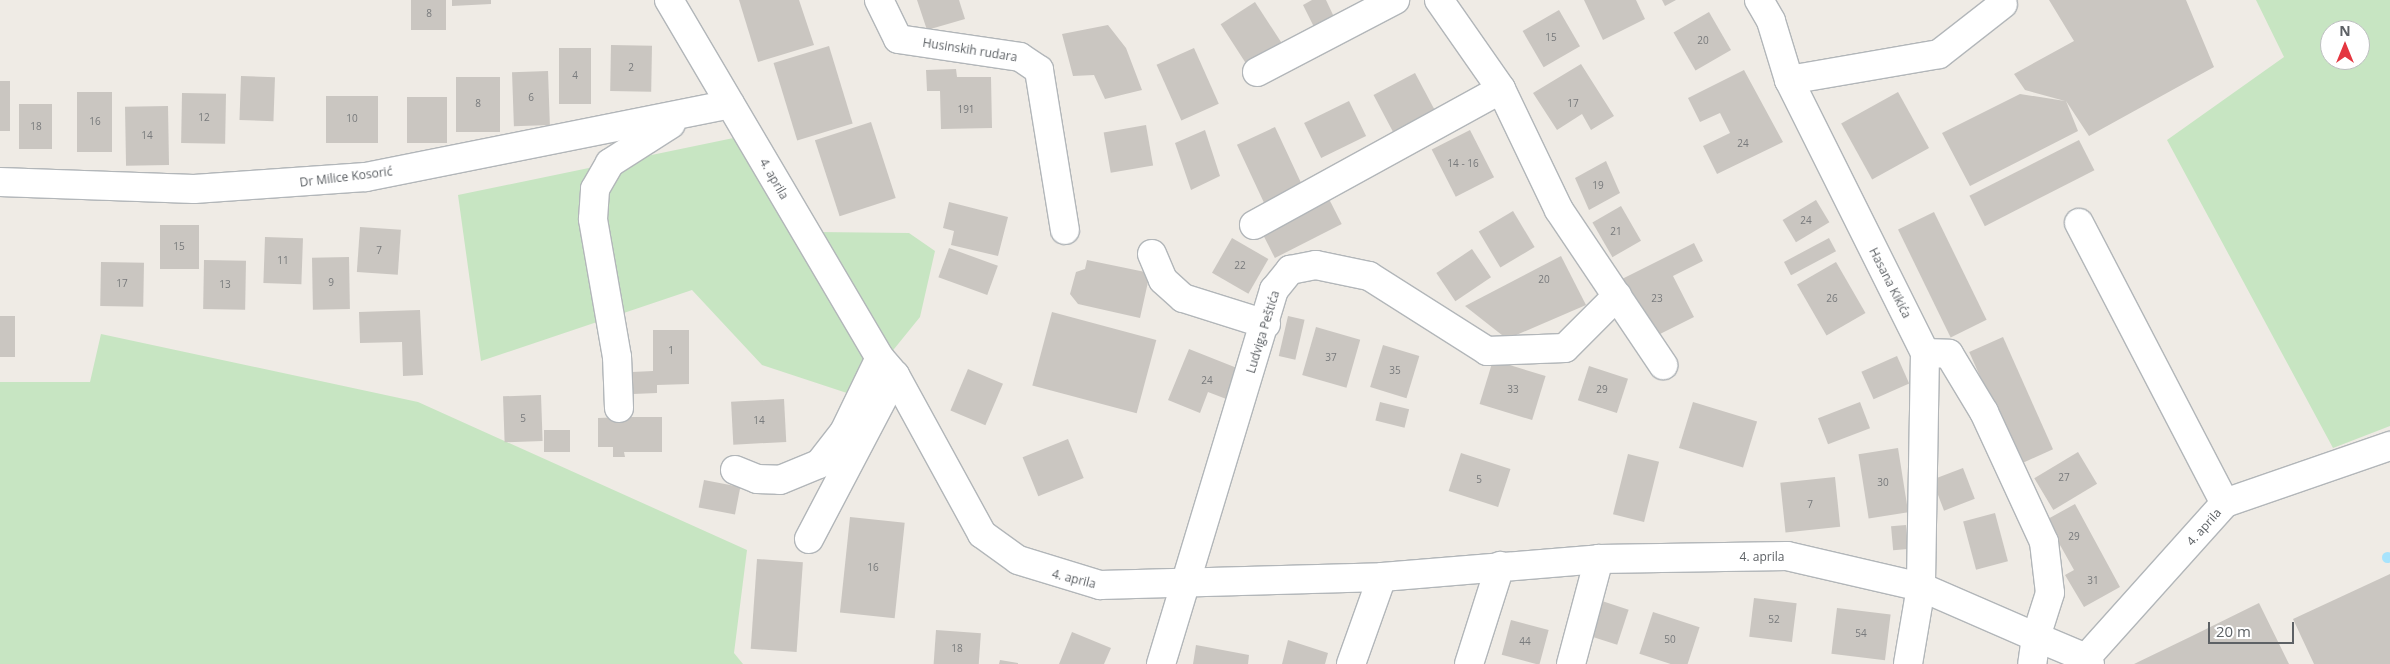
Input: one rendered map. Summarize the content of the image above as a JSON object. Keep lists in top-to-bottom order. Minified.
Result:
{"streets":{"street":["Husinskih rudara","Dr Milice Kosorić","4. aprila","Hasana Kikića","Ludviga Peštića"]},"crossings":[["Dr Milice Kosorić","4. aprila"],["4. aprila","Hasana Kikića"],["4. aprila","Ludviga Peštića"]],"house_numbers":["8","15","20","2","4","6","8","17","191","12","10","16","18","14","24","14 - 16","19","24","21","15","7","11","22","20","9","17","13","23","26","1","37","35","24","33","29","5","14","27","5","30","7","29","16","31","52","54","50","44","18"],"scale_bar":"20 m","north":"top"}
